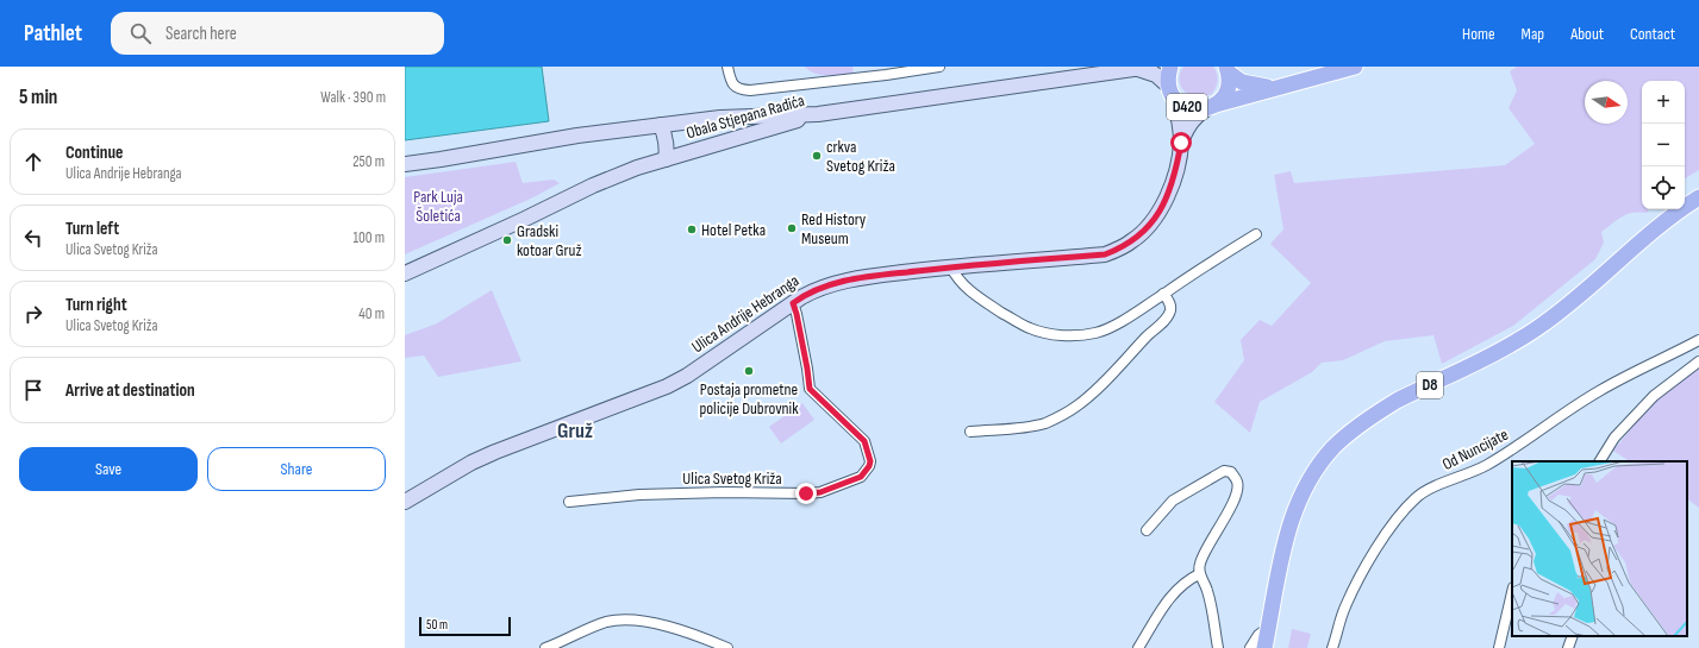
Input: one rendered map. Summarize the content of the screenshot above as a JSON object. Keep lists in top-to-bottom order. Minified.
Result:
{"streets":{"main road":["D420","Obala Stjepana Radića","Ulica Andrije Hebranga","D8"],"street":["Od Nuncijate","Ulica Svetog Križa"]},"crossings":[["D420","Ulica Andrije Hebranga"],["Ulica Andrije Hebranga","Ulica Svetog Križa"]],"districts":["Gruž"],"parks":["Park Luja Šoletića"],"places":["crkva Svetog Križa","Red History Museum","Hotel Petka","Gradski kotoar Gruž","Postaja prometne policije Dubrovnik"],"scale_bar":"50 m","north":"right","page":{"header":"Pathlet","search":"Search here","nav":["Home","Map","About","Contact"],"heading":["5 min","Walk · 390 m"],"map_buttons":["+","−"],"list":[["Continue","Ulica Andrije Hebranga","250 m"],["Turn left","Ulica Svetog Križa","100 m"],["Turn right","Ulica Svetog Križa","40 m"],"Arrive at destination"],"buttons":["Save","Share"],"scale":"50 m"}}
